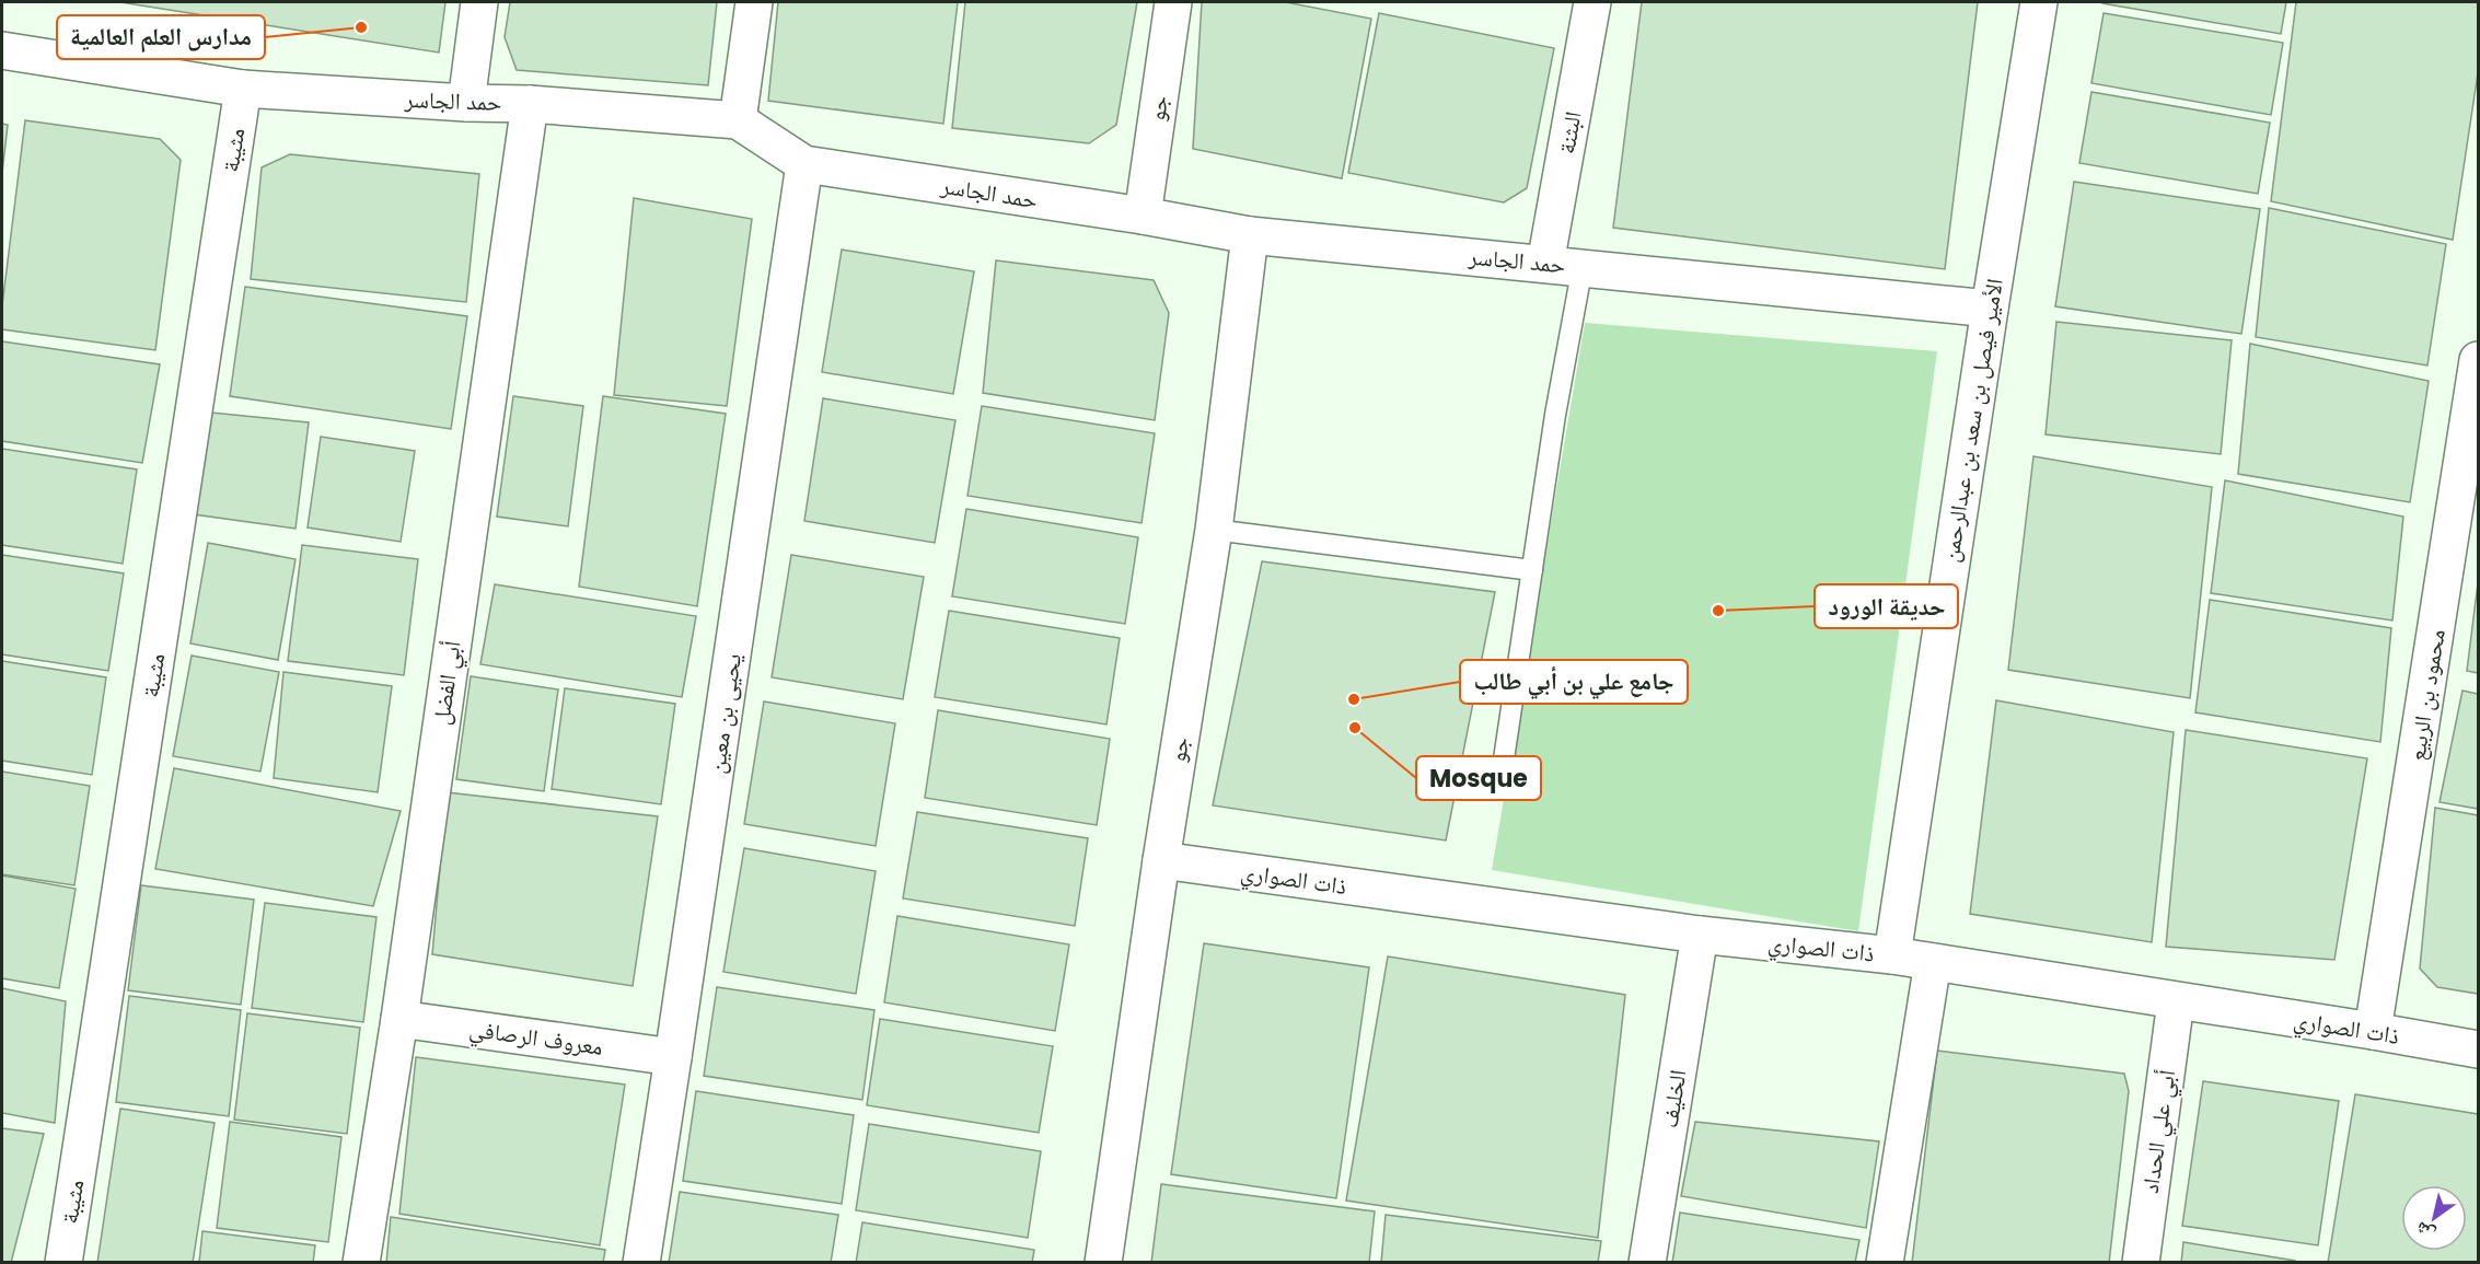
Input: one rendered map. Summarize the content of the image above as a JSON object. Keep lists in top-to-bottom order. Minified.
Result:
{"streets":{"street":["حمد الجاسر","جو","البثنة","مثيبة","الأمير فيصل بن سعد بن عبدالرحمن","أبي الفضل","محمود بن الربيع","يحيى بن معين","ذات الصواري","معروف الرصافي","الخليف","أبي علي الحداد"]},"crossings":[["حمد الجاسر","جو"],["حمد الجاسر","البثنة"],["حمد الجاسر","مثيبة"],["حمد الجاسر","الأمير فيصل بن سعد بن عبدالرحمن"],["حمد الجاسر","أبي الفضل"],["حمد الجاسر","يحيى بن معين"],["جو","ذات الصواري"],["الأمير فيصل بن سعد بن عبدالرحمن","ذات الصواري"],["أبي الفضل","معروف الرصافي"],["محمود بن الربيع","ذات الصواري"],["يحيى بن معين","معروف الرصافي"],["ذات الصواري","الخليف"],["ذات الصواري","أبي علي الحداد"]],"places":["مدارس العلم العالمية","حديقة الورود","جامع علي بن أبي طالب","Mosque"],"north":"bottom left"}
